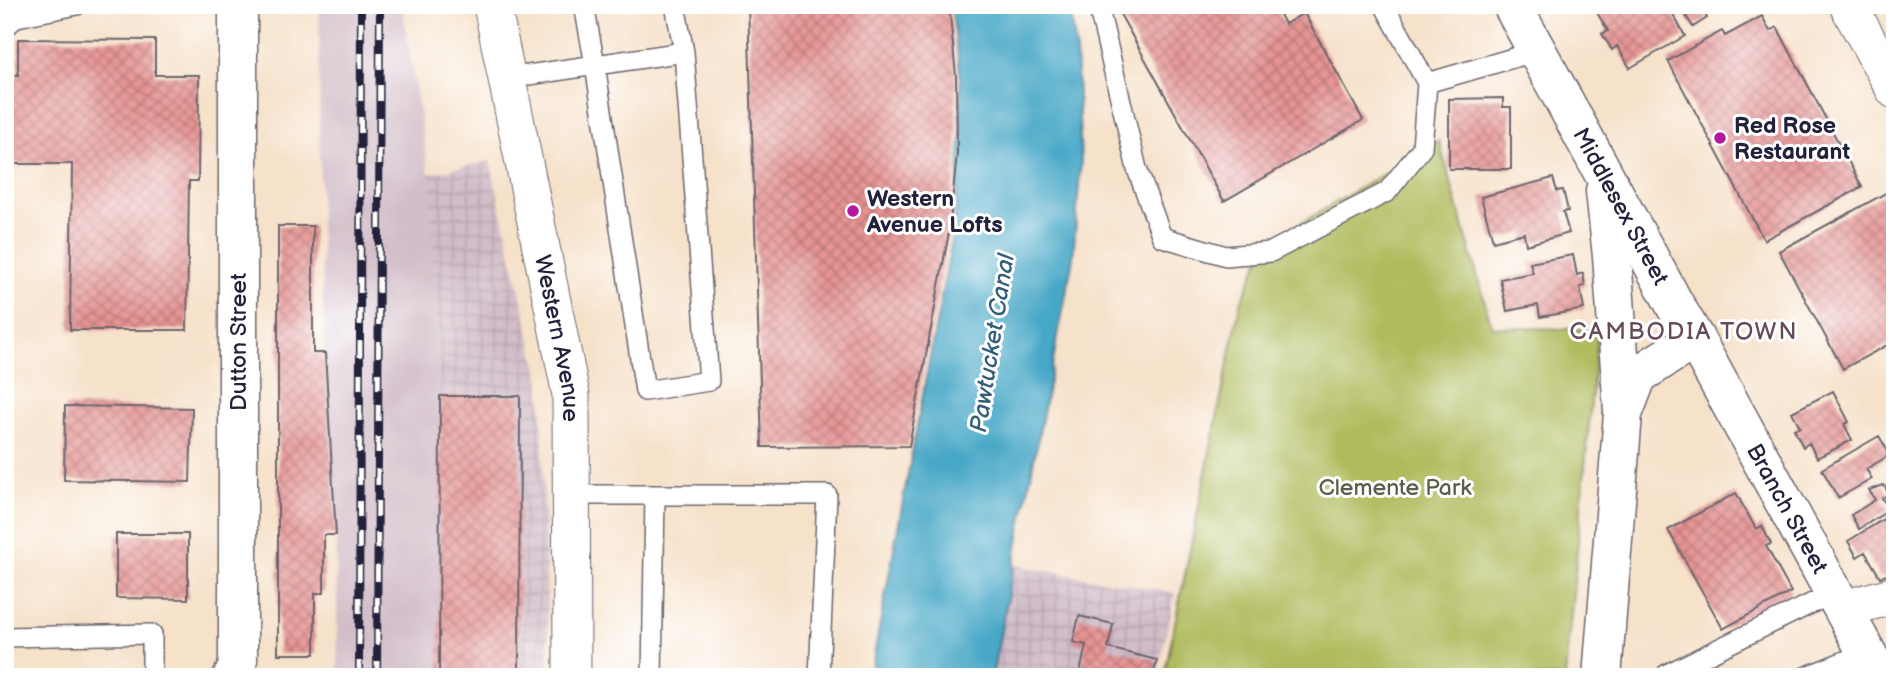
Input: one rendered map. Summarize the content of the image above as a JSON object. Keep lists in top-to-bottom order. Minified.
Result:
{"streets":{"main road":["Middlesex Street","Dutton Street","Branch Street"],"street":["Western Avenue"]},"crossings":[["Middlesex Street","Branch Street"]],"districts":["CAMBODIA TOWN"],"water":["Pawtucket Canal"],"parks":["Clemente Park"],"places":["Red Rose Restaurant","Western Avenue Lofts"]}
